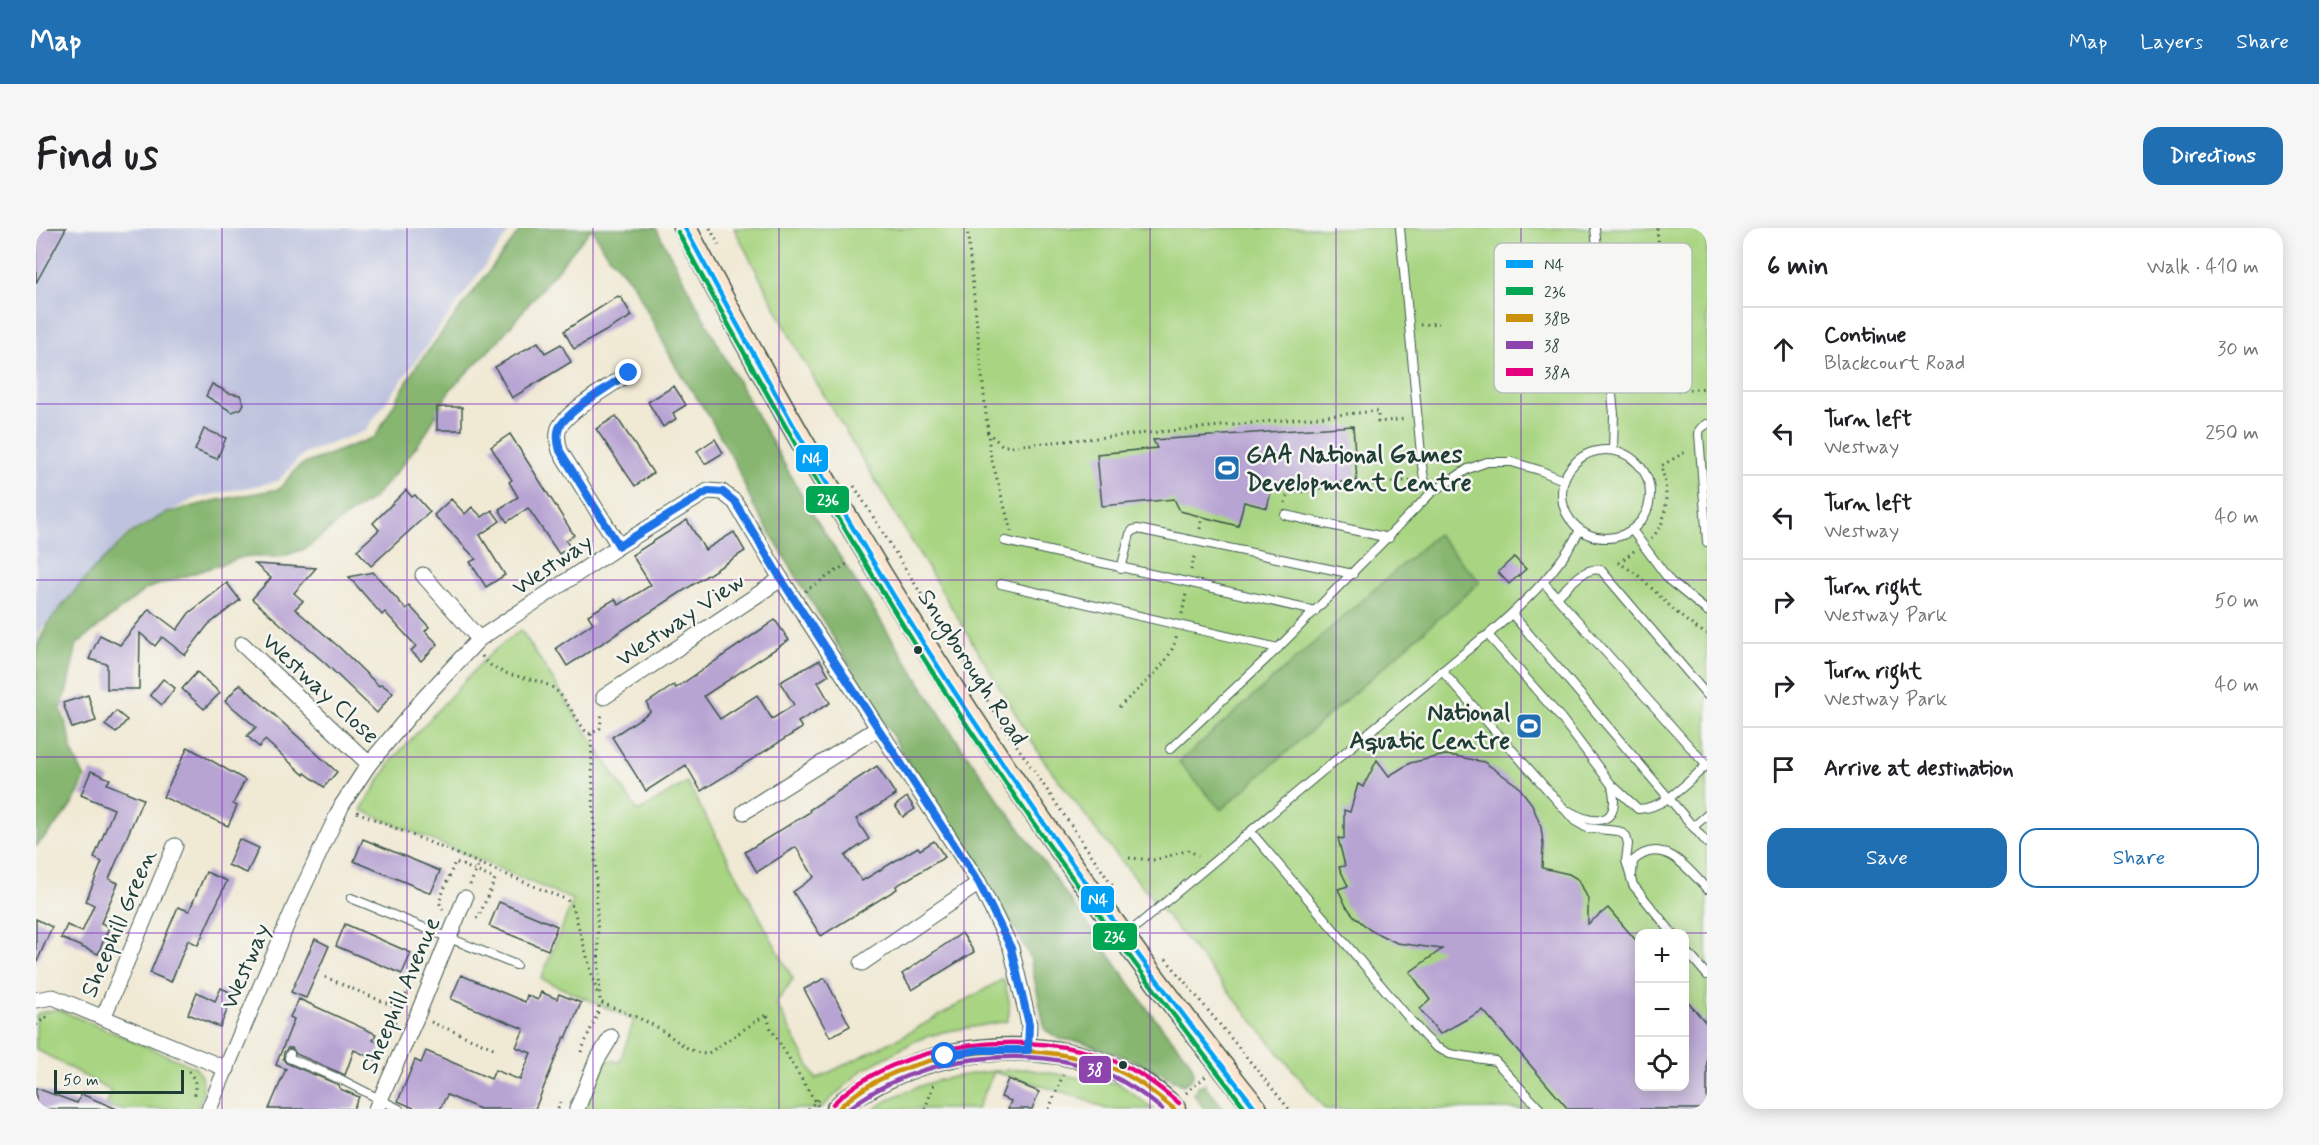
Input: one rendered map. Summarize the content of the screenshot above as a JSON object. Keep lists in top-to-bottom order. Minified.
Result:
{"streets":{"main road":["Snugborough Road"],"street":["Westway","Westway View","Westway Close","Sheephill Green","Sheephill Avenue"]},"crossings":[["Westway","Westway View"],["Westway","Westway Close"],["Westway","Sheephill Green"]],"places":{"sports":["GAA National Games Development Centre","National Aquatic Centre"]},"lines":["transit line N4","transit line 236","transit line 38A","transit line 38B","transit line 38"],"legend":["N4","236","38B","38","38A"],"scale_bar":"50 m","page":{"header":"Map","nav":["Map","Layers","Share"],"buttons":["Directions",["Save","Share"]],"title":"Find us","heading":["6 min","Walk · 410 m"],"list":[["Continue","Blackcourt Road","30 m"],["Turn left","Westway","250 m"],["Turn left","Westway","40 m"],["Turn right","Westway Park","50 m"],["Turn right","Westway Park","40 m"],"Arrive at destination"],"map_buttons":["+","−"],"scale":"50 m"}}
